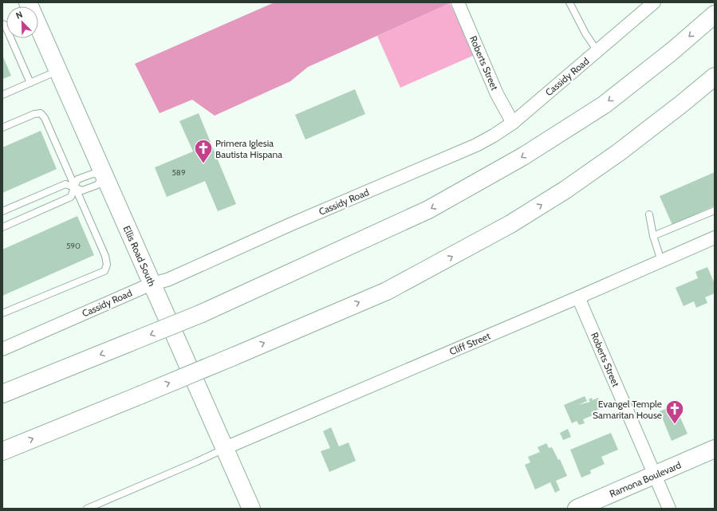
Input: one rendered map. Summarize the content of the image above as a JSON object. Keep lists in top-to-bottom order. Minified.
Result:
{"streets":{"main road":["Ellis Road South","Ramona Boulevard"],"street":["Roberts Street","Cassidy Road","Cliff Street"]},"crossings":[["Roberts Street","Cassidy Road"],["Roberts Street","Cliff Street"],["Roberts Street","Ramona Boulevard"],["Cassidy Road","Ellis Road South"],["Ellis Road South","Cliff Street"]],"places":{"church":["Primera Iglesia Bautista Hispana","Evangel Temple Samaritan House"]},"house_numbers":["589","590"],"north":"top left"}
